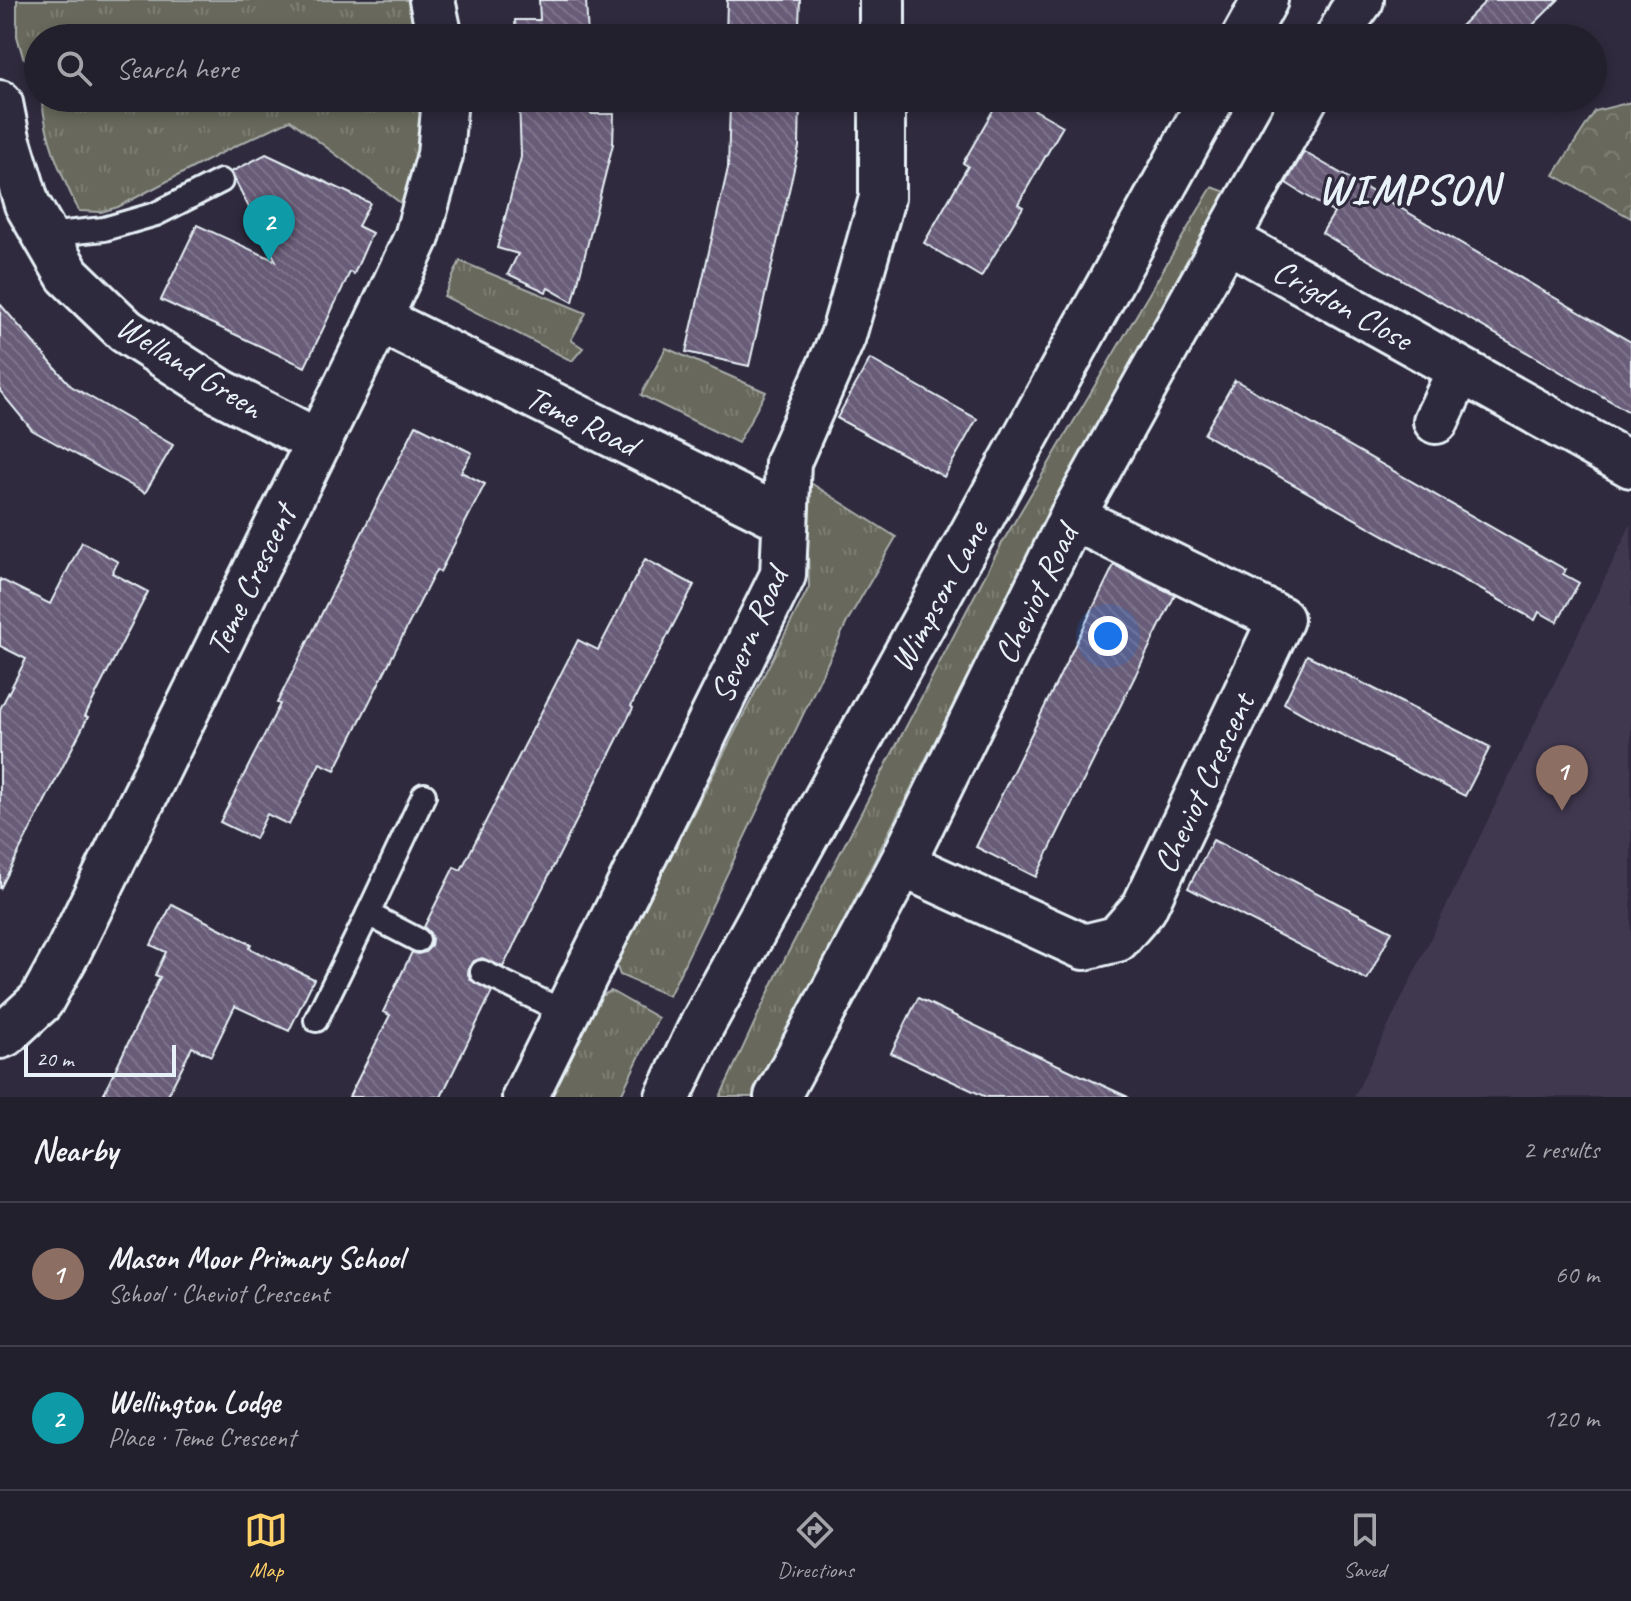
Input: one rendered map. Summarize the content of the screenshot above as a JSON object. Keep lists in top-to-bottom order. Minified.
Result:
{"streets":{"street":["Crigdon Close","Welland Green","Teme Road","Teme Crescent","Cheviot Road","Wimpson Lane","Severn Road","Cheviot Crescent"]},"crossings":[["Crigdon Close","Cheviot Road"],["Welland Green","Teme Crescent"],["Teme Road","Teme Crescent"],["Teme Road","Severn Road"],["Cheviot Road","Cheviot Crescent"]],"districts":["WIMPSON"],"scale_bar":"20 m","page":{"search":"Search here","pins":["2","1"],"scale":"20 m","heading":["Nearby","2 results"],"list":[{"mark":"1","name":"Mason Moor Primary School","note":"School · Cheviot Crescent","value":"60 m"},{"mark":"2","name":"Wellington Lodge","note":"Place · Teme Crescent","value":"120 m"}],"nav":["Map","Directions","Saved"]}}
